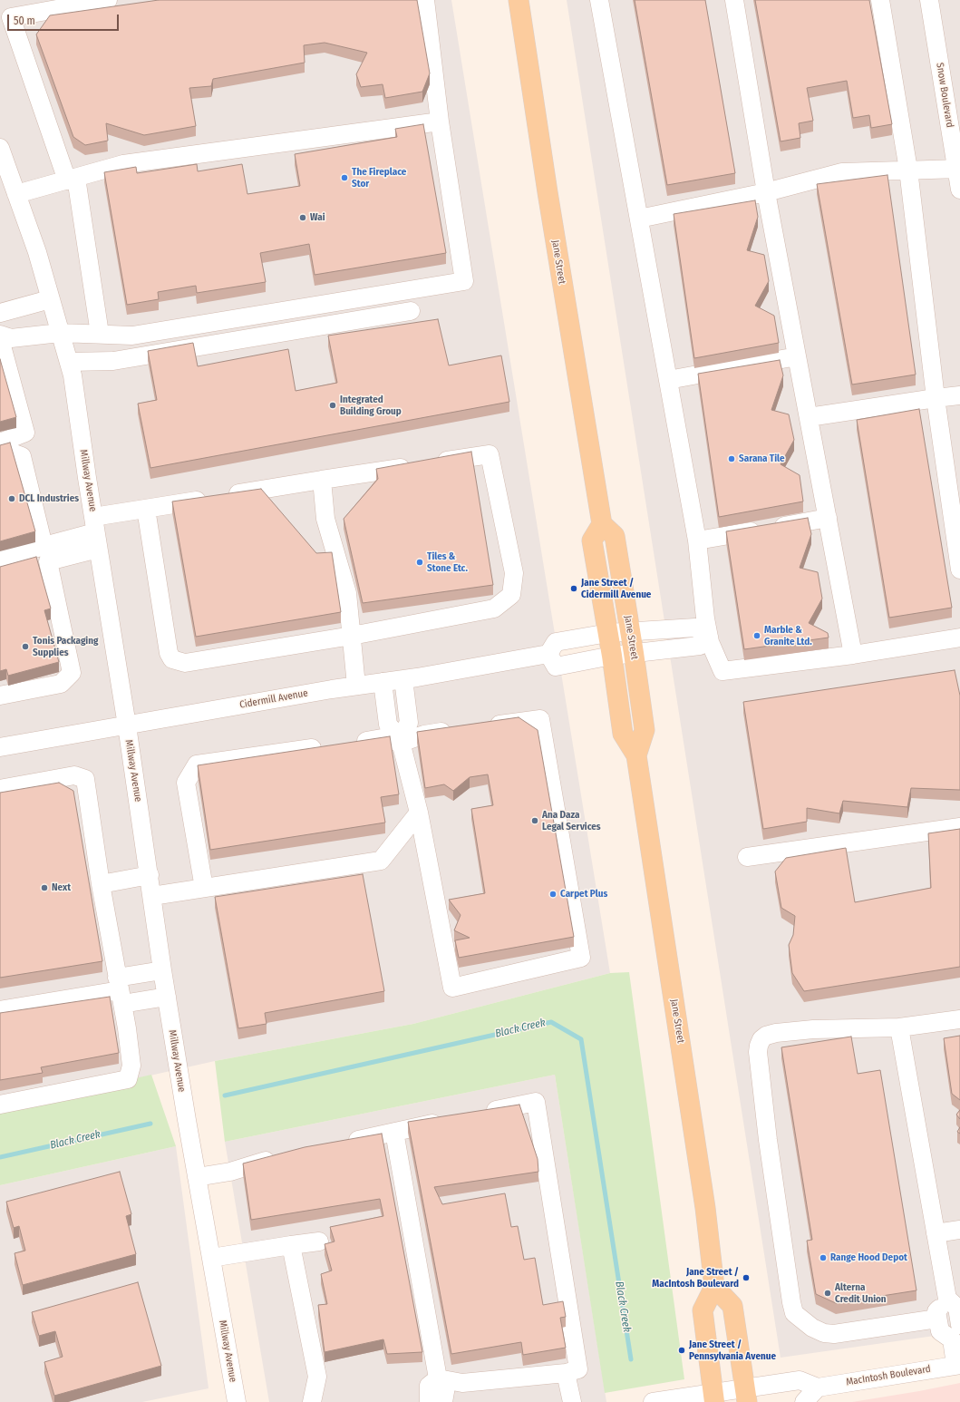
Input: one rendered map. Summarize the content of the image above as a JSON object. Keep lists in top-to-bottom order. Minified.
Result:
{"streets":{"main road":["Jane Street"],"street":["Snow Boulevard","Millway Avenue","Cidermill Avenue","MacIntosh Boulevard"]},"crossings":[["Millway Avenue","Cidermill Avenue"]],"water":["Black Creek"],"places":["The Fireplace Stor","Wai","Integrated Building Group","Sarana Tile","DCL Industries","Tiles & Stone Etc.","Jane Street / Cidermill Avenue","Marble & Granite Ltd.","Tonis Packaging Supplies","Ana Daza Legal Services","Next","Carpet Plus","Range Hood Depot","Jane Street / MacIntosh Boulevard","Alterna Credit Union","Jane Street / Pennsylvania Avenue"],"scale_bar":"50 m"}
